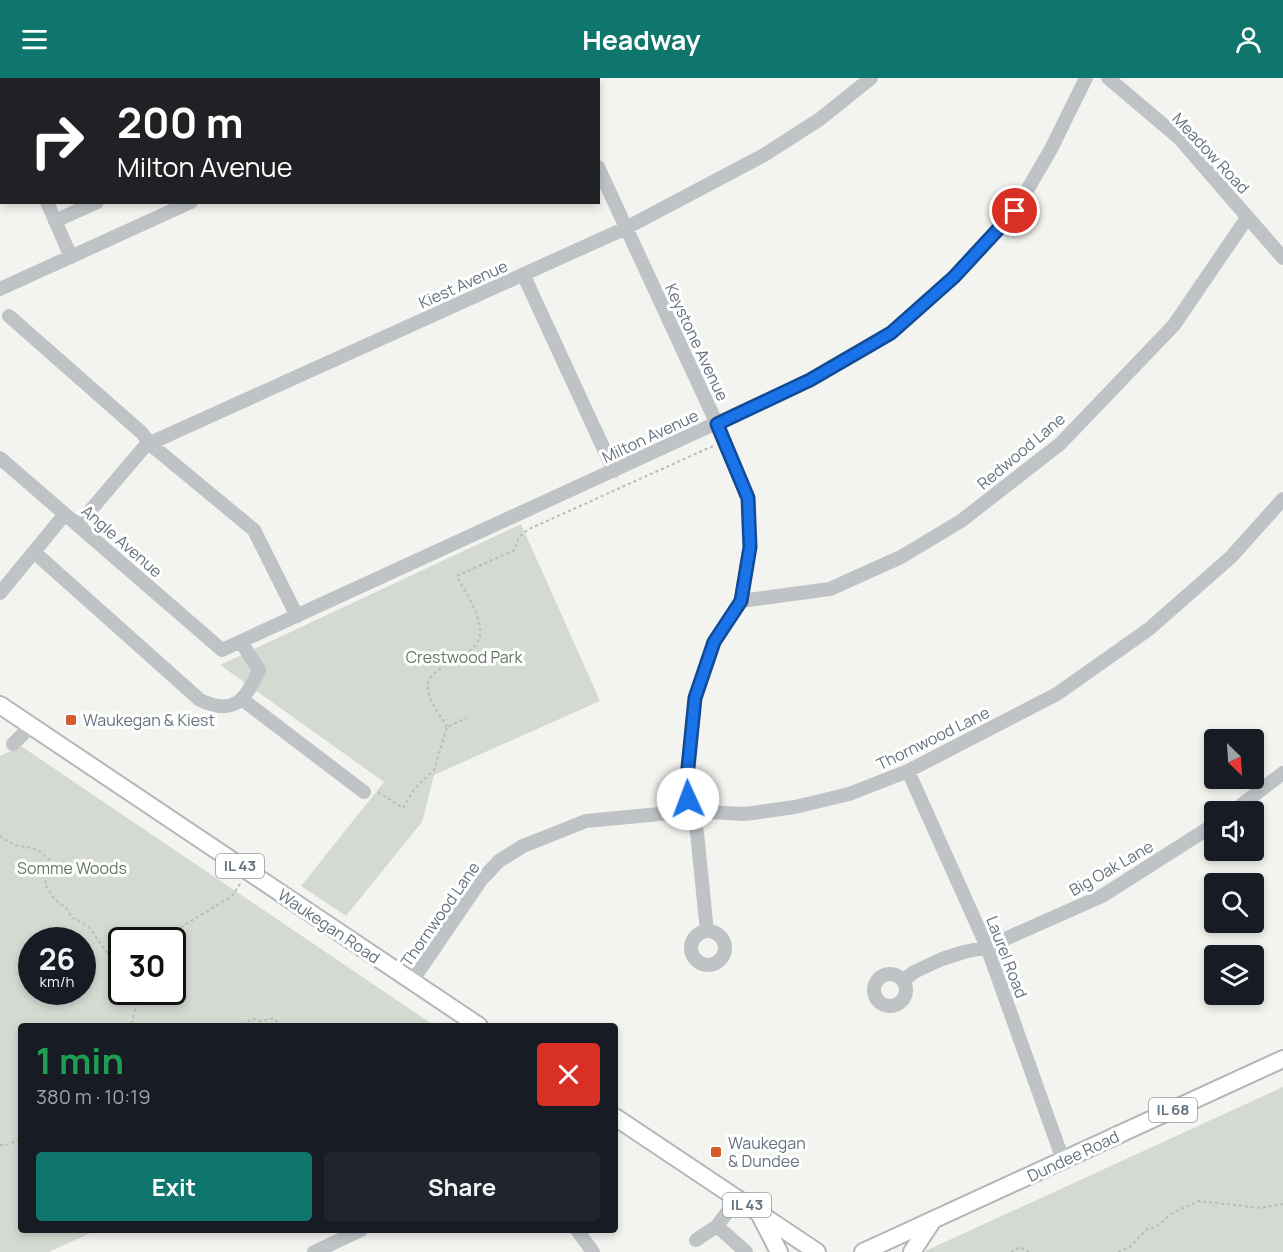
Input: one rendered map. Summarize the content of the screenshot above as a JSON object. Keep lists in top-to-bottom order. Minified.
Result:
{"streets":{"main road":["IL 43","Waukegan Road","IL 68","Dundee Road"],"street":["Meadow Road","Kiest Avenue","Keystone Avenue","Milton Avenue","Redwood Lane","Angle Avenue","Thornwood Lane","Big Oak Lane","Laurel Road"]},"crossings":[["Meadow Road","Redwood Lane"],["Kiest Avenue","Keystone Avenue"],["Kiest Avenue","Angle Avenue"],["Keystone Avenue","Milton Avenue"],["Keystone Avenue","Redwood Lane"],["Keystone Avenue","Thornwood Lane"],["Milton Avenue","Angle Avenue"],["Thornwood Lane","Waukegan Road"],["Thornwood Lane","Laurel Road"],["Big Oak Lane","Laurel Road"],["Laurel Road","Dundee Road"]],"parks":["Crestwood Park","Somme Woods"],"places":{"transit":["Waukegan & Kiest","Waukegan & Dundee"]},"north":"bottom right","page":{"header":"Headway","turn":["200 m","Milton Avenue"],"speed":"26 km/h","limit":"30","heading":["1 min","380 m · 10:19"],"buttons":["Exit","Share"]}}
